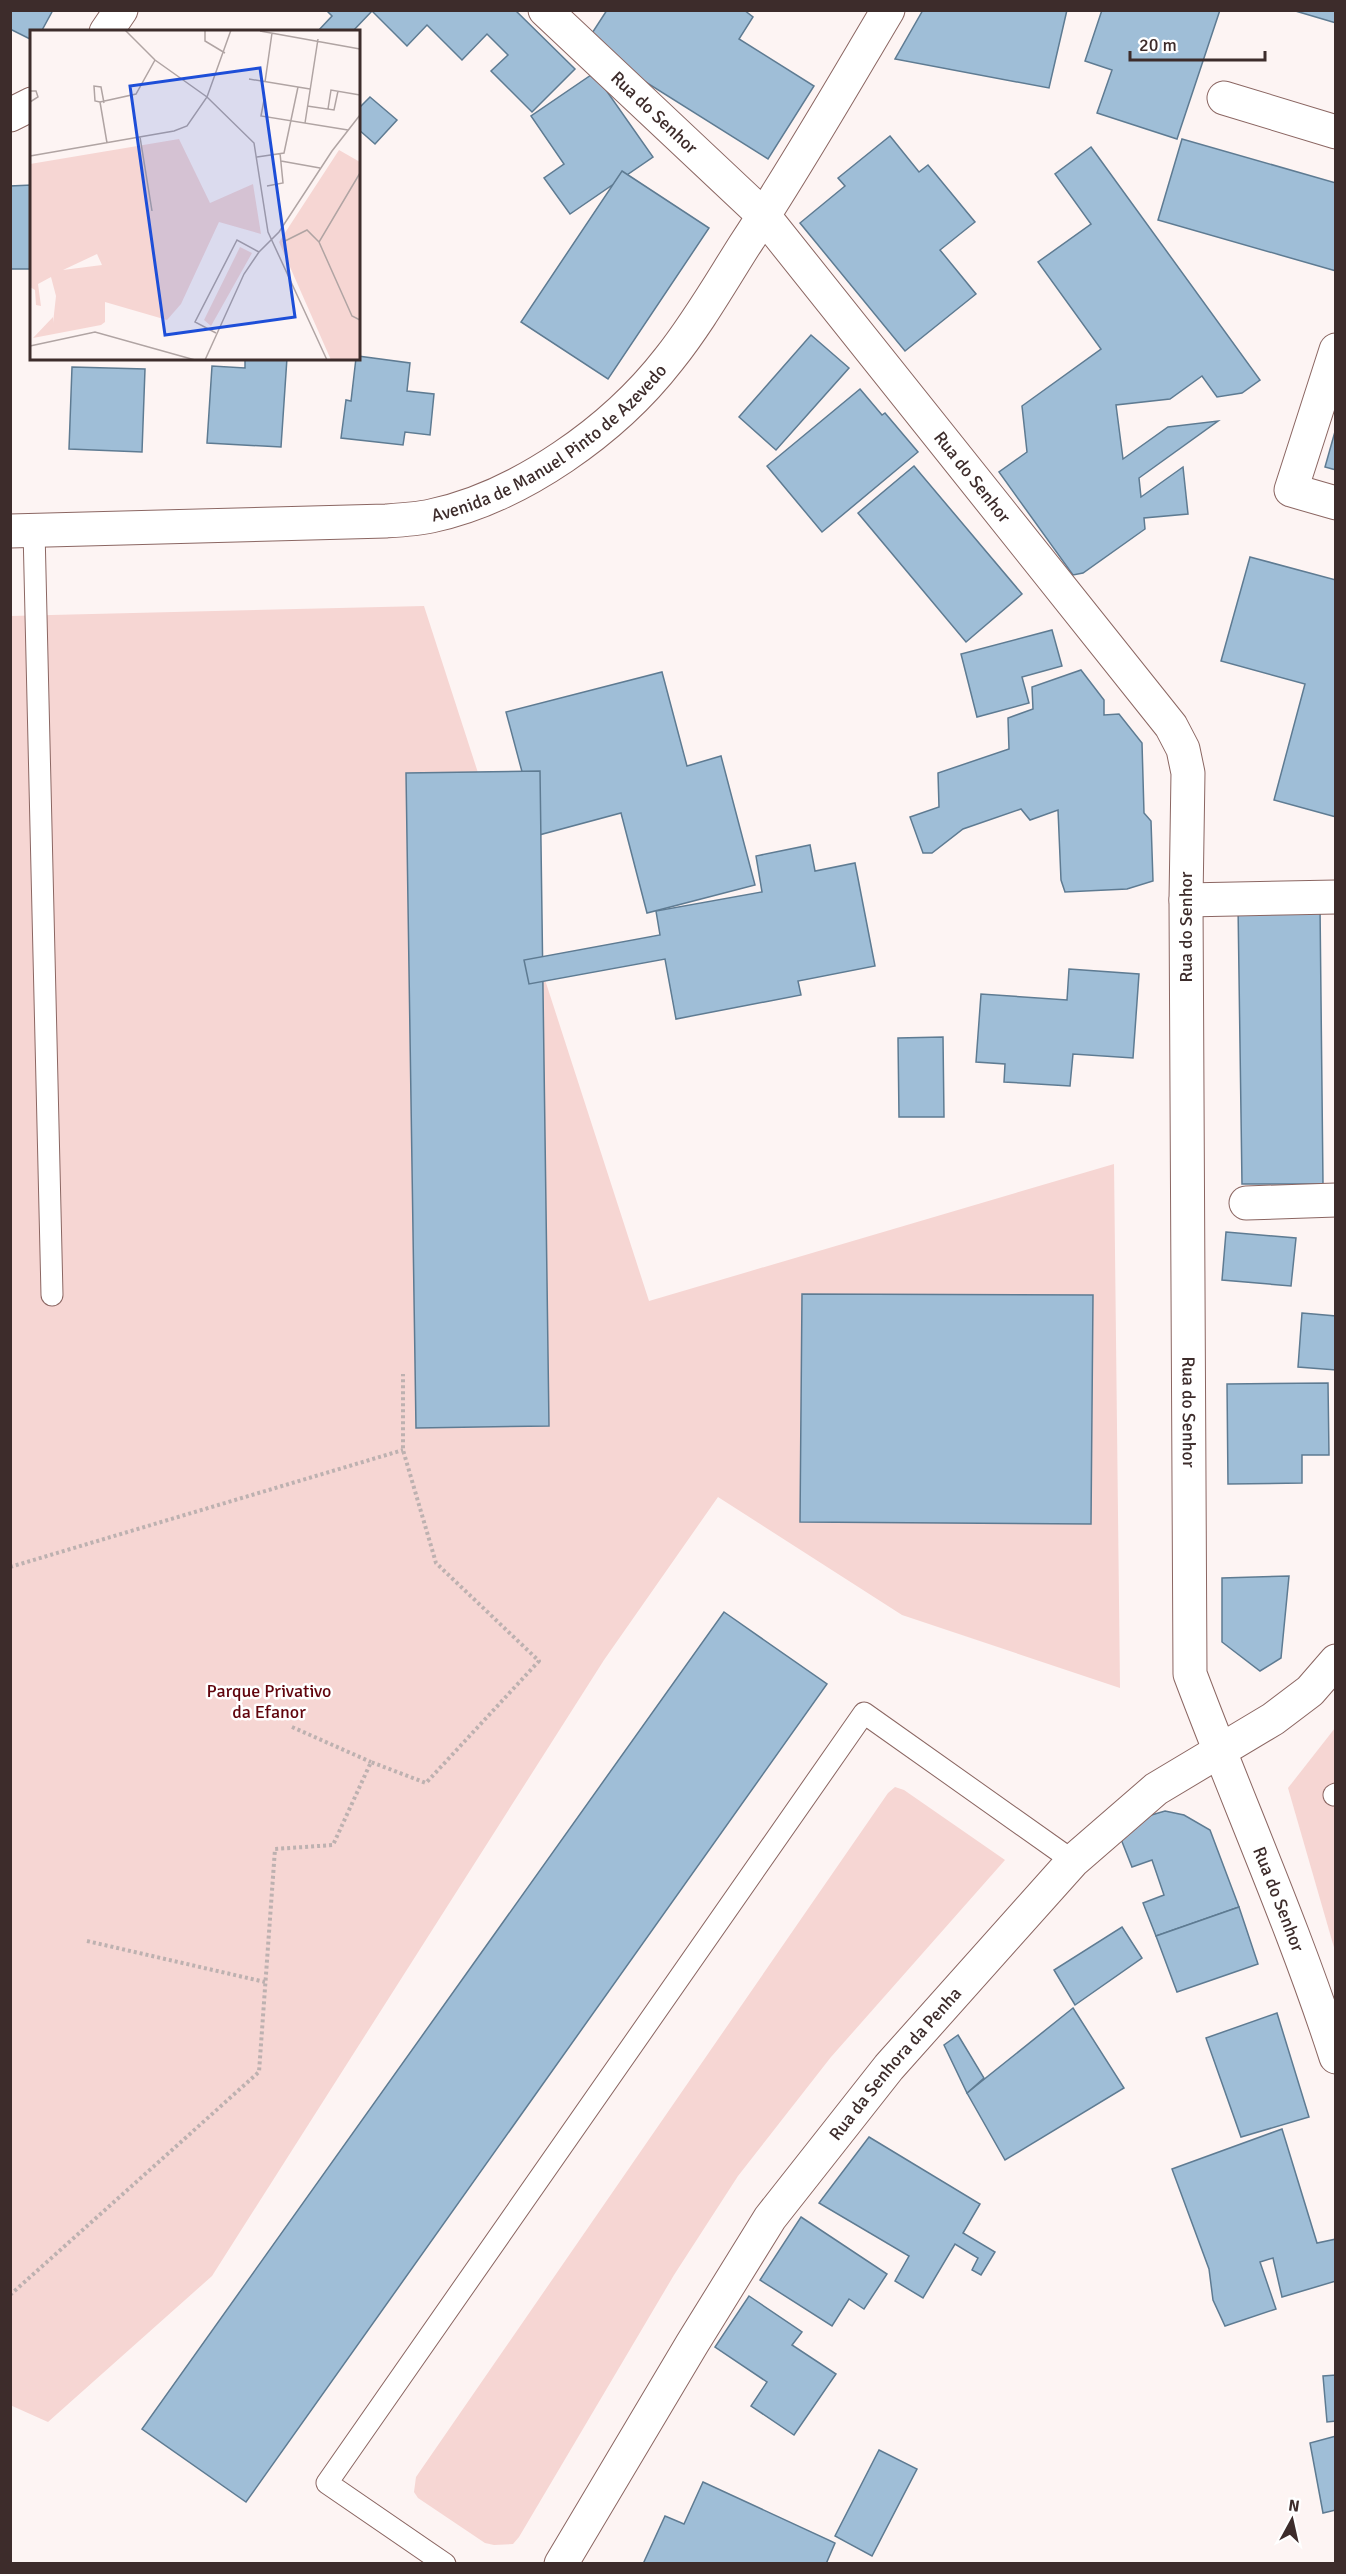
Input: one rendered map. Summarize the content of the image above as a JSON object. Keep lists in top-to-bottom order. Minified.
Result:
{"streets":{"street":["Rua do Senhor","Avenida de Manuel Pinto de Azevedo","Rua da Senhora da Penha"]},"crossings":[["Rua do Senhor","Avenida de Manuel Pinto de Azevedo"],["Rua do Senhor","Rua da Senhora da Penha"]],"parks":["Parque Privativo da Efanor"],"scale_bar":"20 m","north":"top"}
